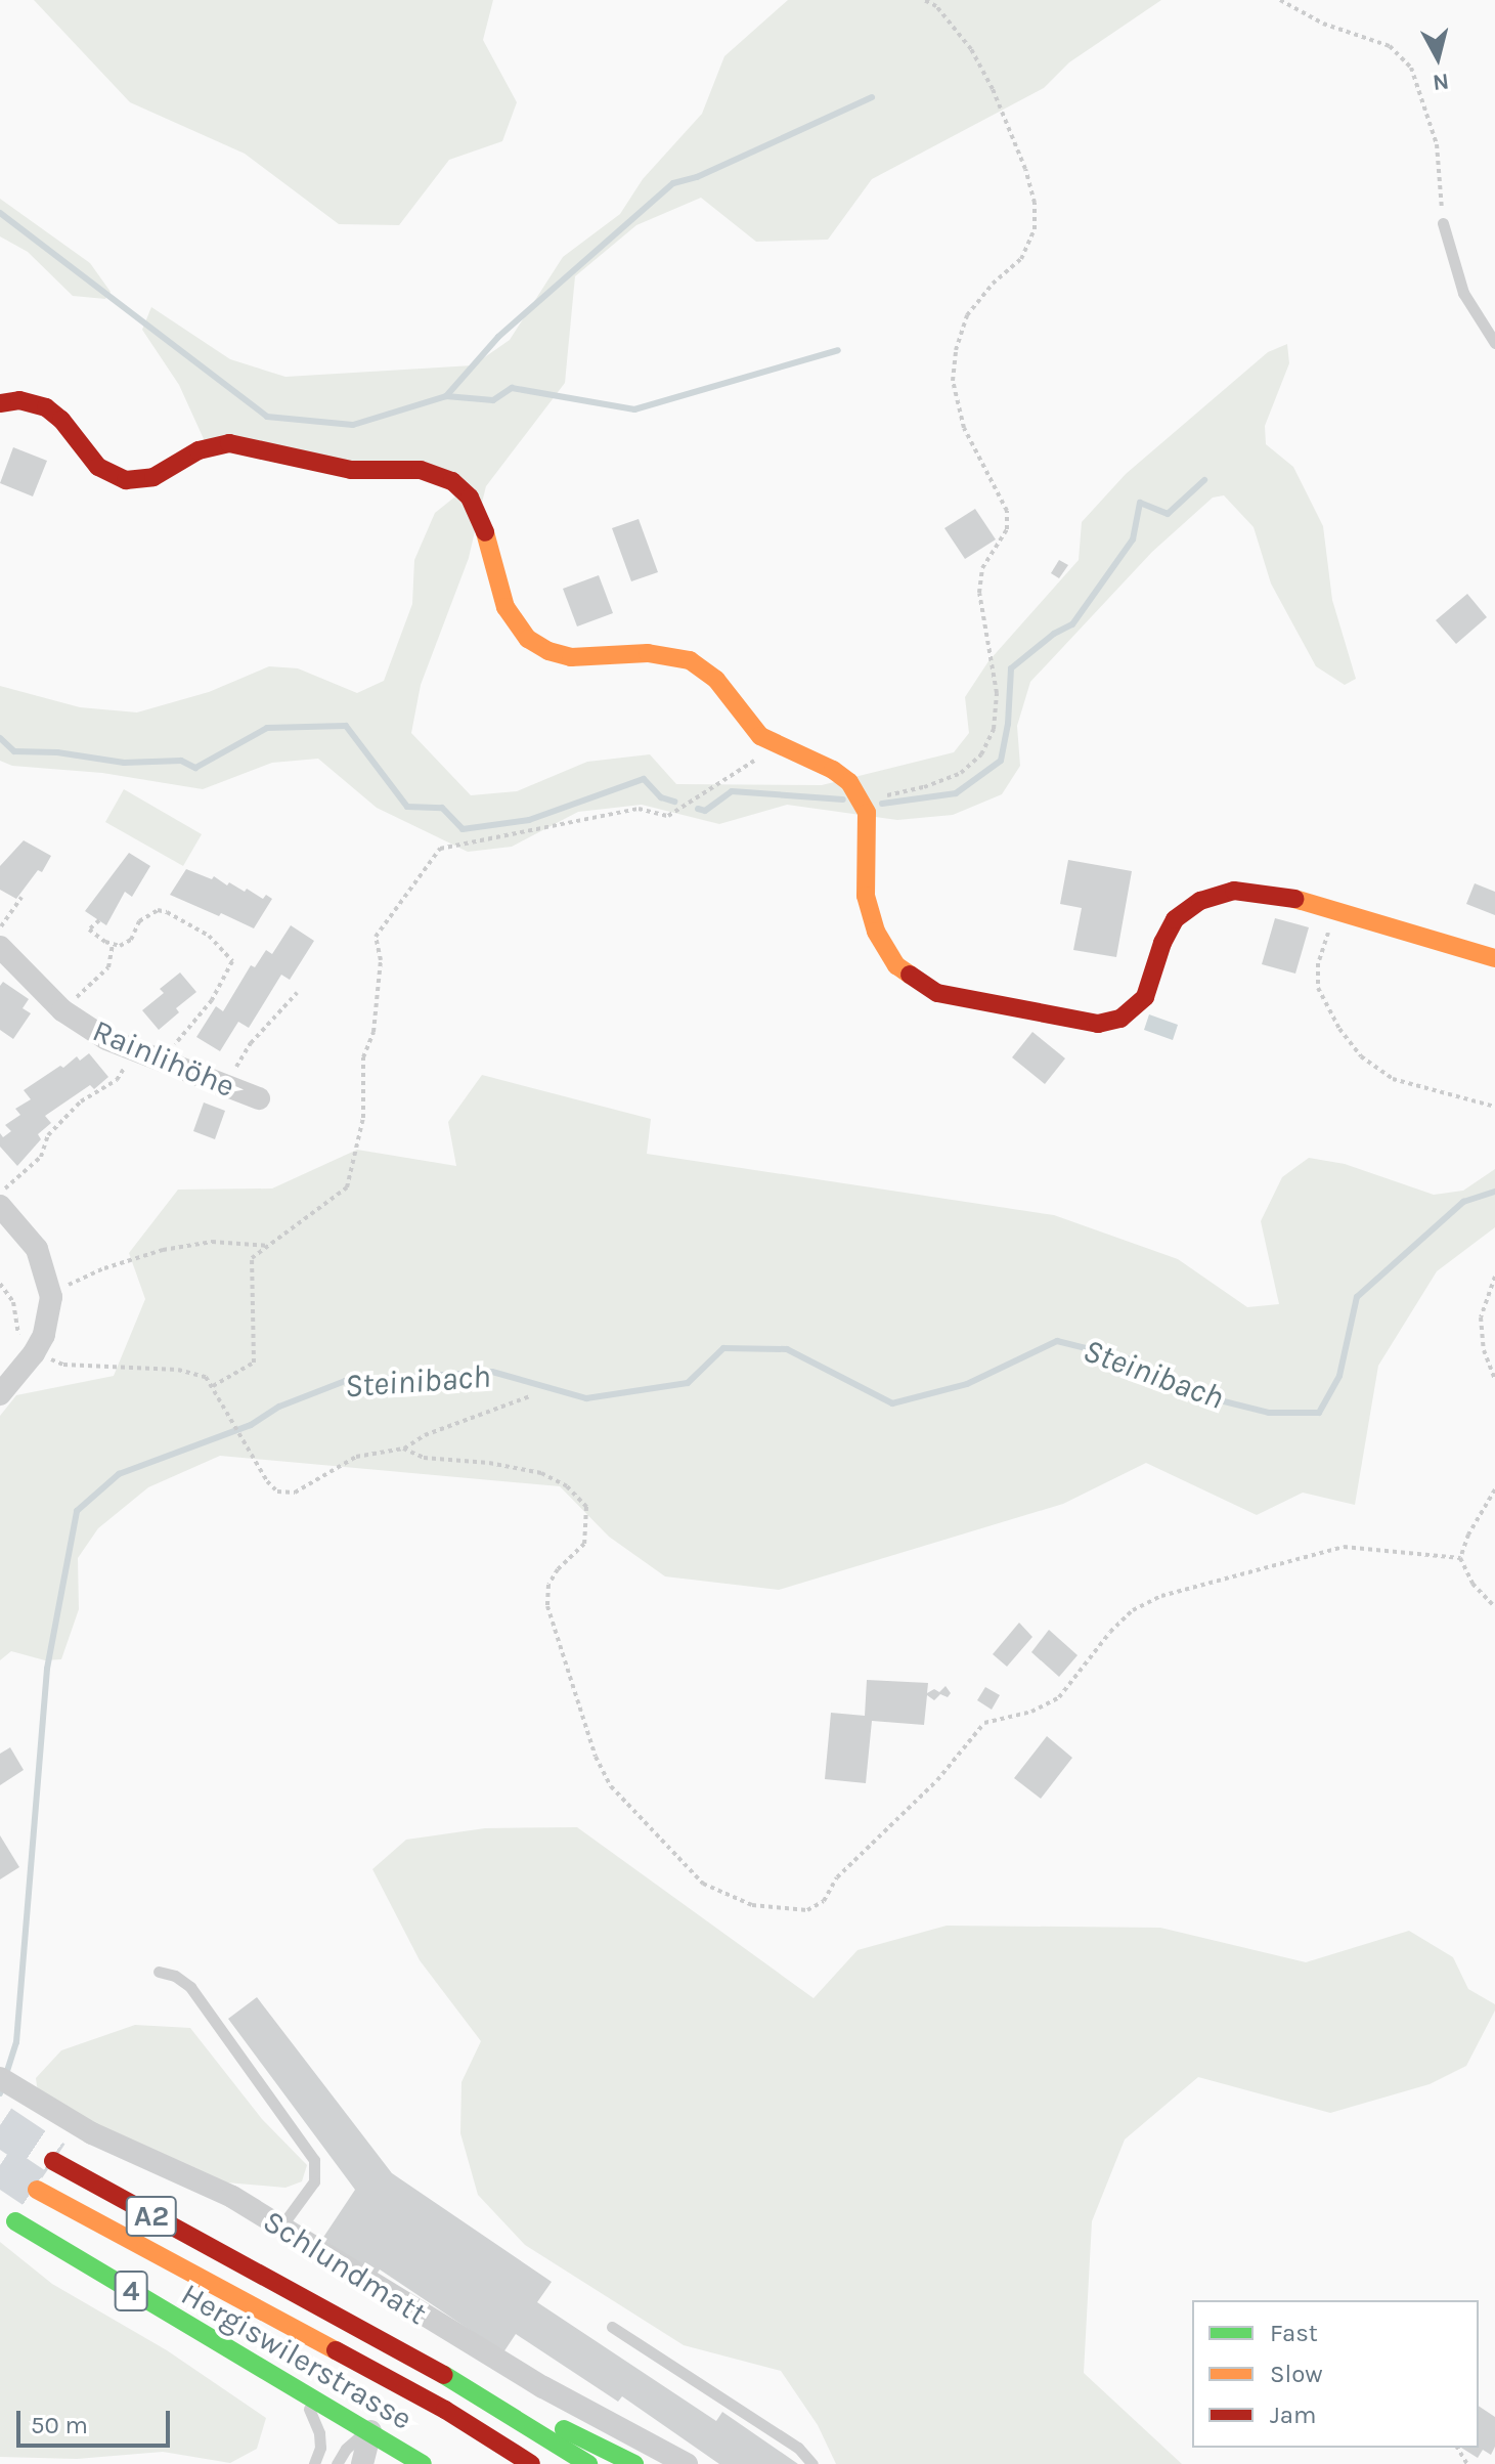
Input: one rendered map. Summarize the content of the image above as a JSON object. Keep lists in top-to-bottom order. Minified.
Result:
{"streets":{"main road":["A2","4","Hergiswilerstrasse"],"street":["Rainlihöhe","Schlundmatt"]},"water":["Steinibach"],"legend":["Fast","Slow","Jam"],"scale_bar":"50 m","north":"bottom"}
